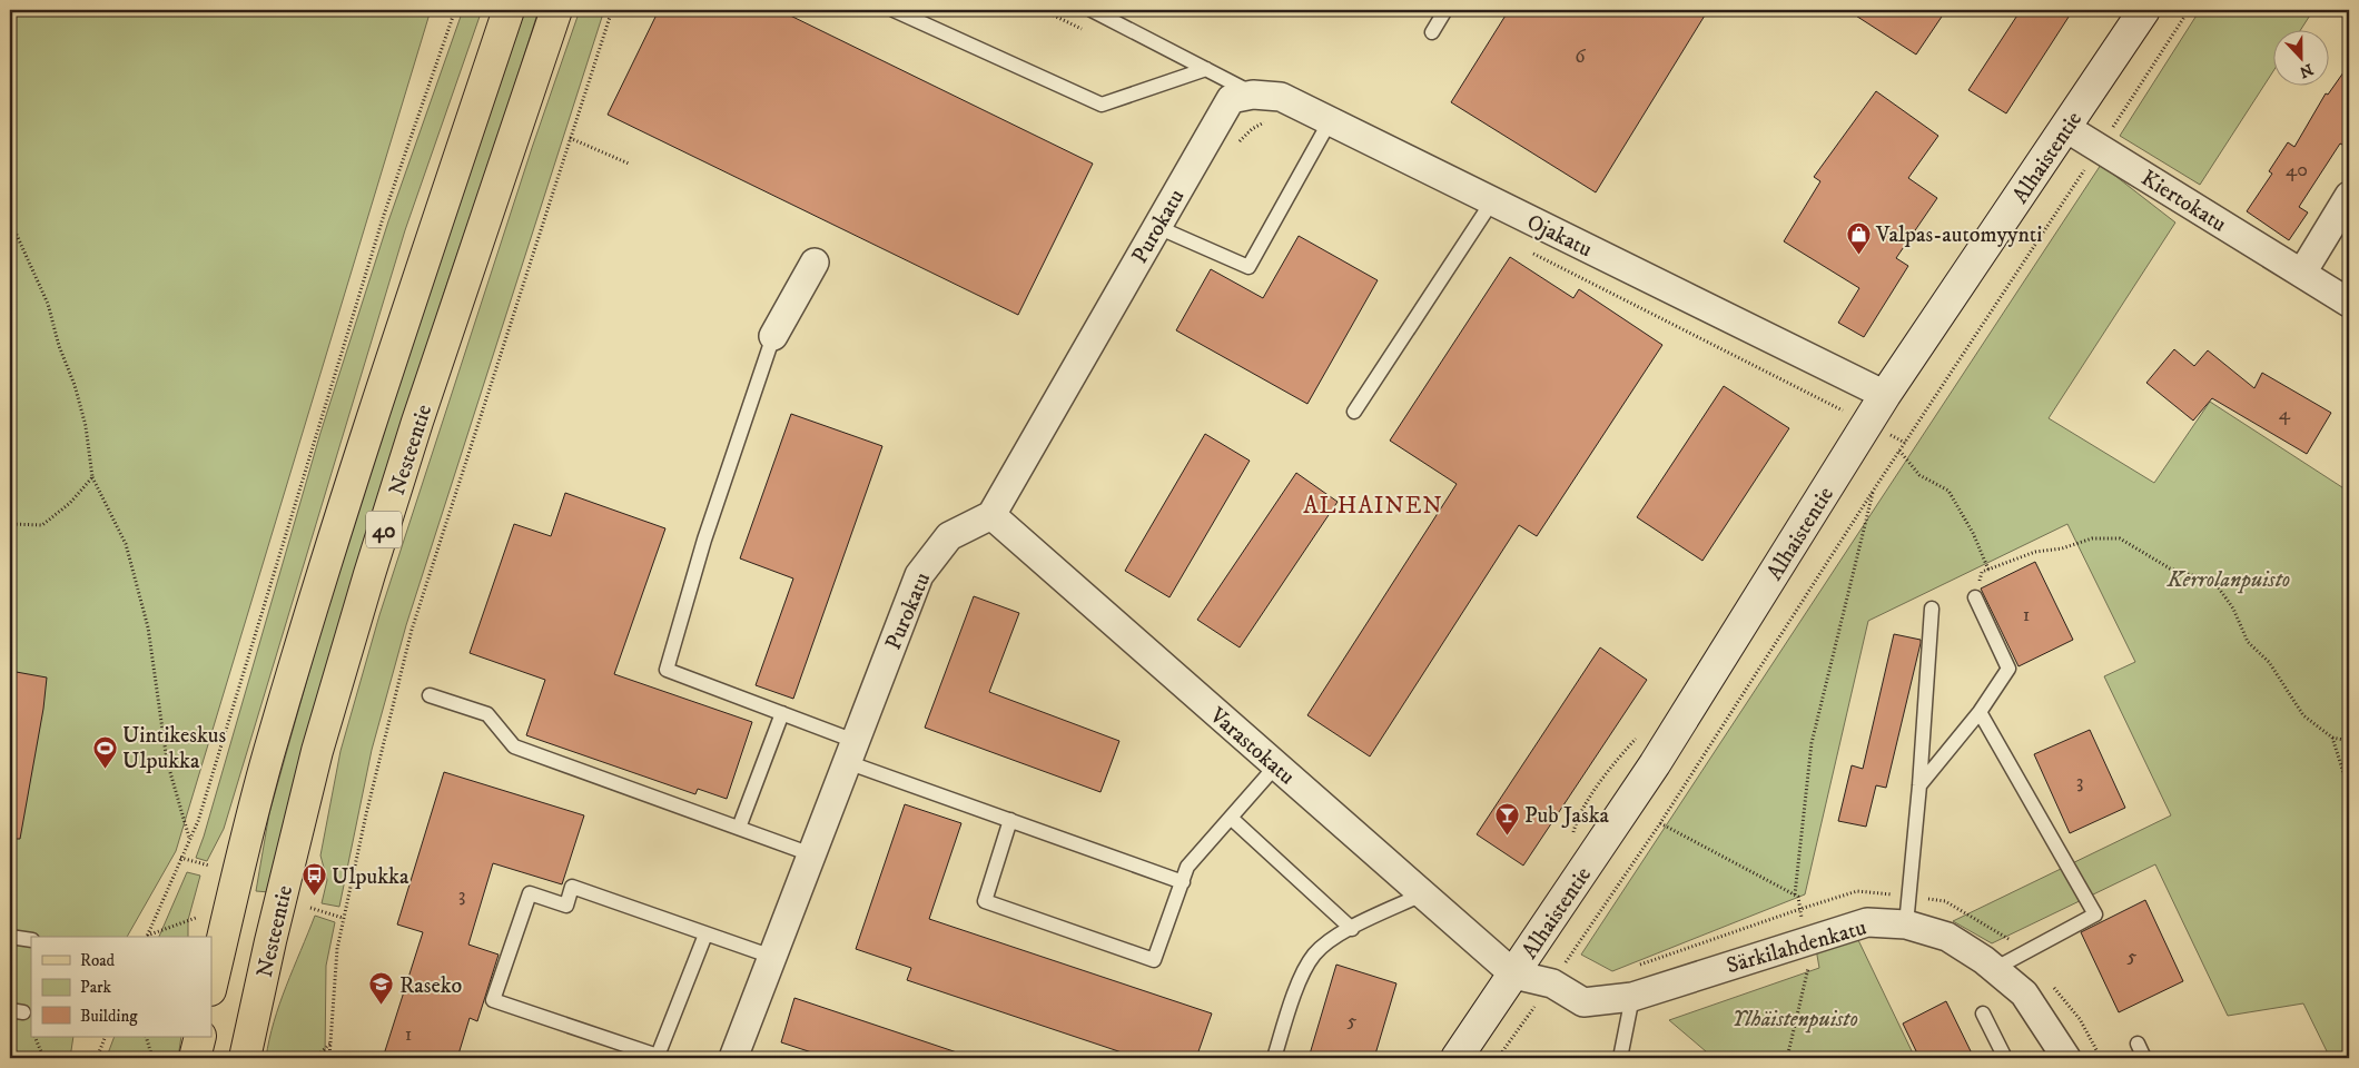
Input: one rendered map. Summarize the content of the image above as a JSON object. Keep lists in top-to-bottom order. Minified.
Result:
{"streets":{"main road":["Nesteentie","40"],"street":["Alhaistentie","Kiertokatu","Purokatu","Ojakatu","Varastokatu","Särkilahdenkatu"]},"crossings":[["Alhaistentie","Kiertokatu"],["Alhaistentie","Ojakatu"],["Alhaistentie","Varastokatu"],["Alhaistentie","Särkilahdenkatu"],["Purokatu","Ojakatu"],["Purokatu","Varastokatu"],["Varastokatu","Särkilahdenkatu"]],"districts":["ALHAINEN"],"parks":["Kerrolanpuisto","Ylhäistenpuisto"],"places":{"shop":["Valpas-automyynti"],"sports":["Uintikeskus Ulpukka"],"bar":["Pub Jaska"],"bus stop":["Ulpukka"],"school or university":["Raseko"]},"house_numbers":["6","40","4","1","3","3","5","5","1"],"legend":["Road","Park","Building"],"north":"bottom"}
